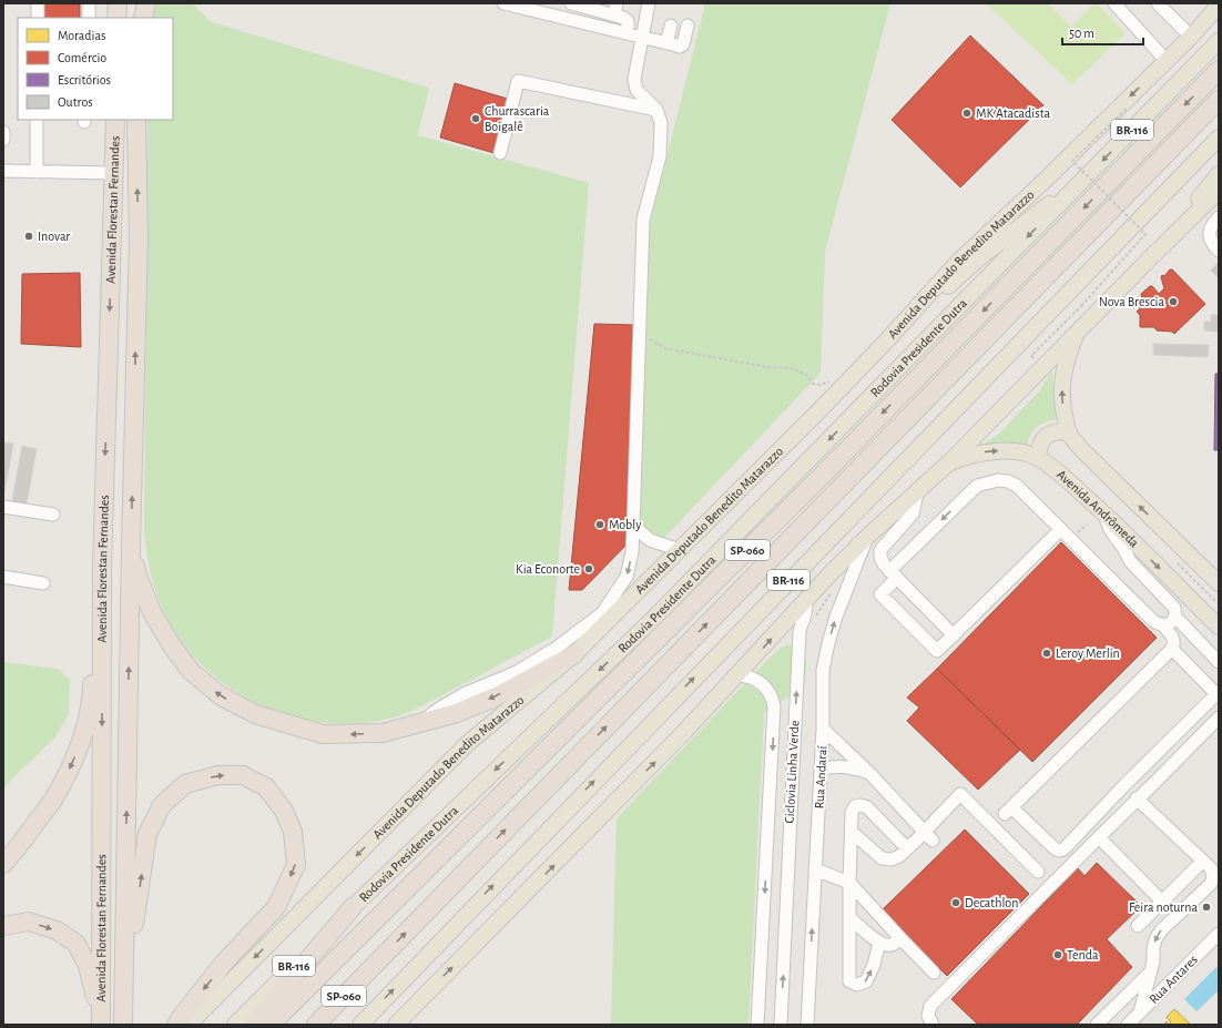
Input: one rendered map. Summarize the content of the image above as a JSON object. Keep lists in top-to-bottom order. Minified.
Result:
{"streets":{"highway":["Avenida Florestan Fernandes","Rodovia Presidente Dutra","SP-060"],"main road":["BR-116","Avenida Deputado Benedito Matarazzo","Avenida Andrômeda"],"street":["Rua Andaraí","Rua Antares"]},"places":["MK Atacadista","Churrascaria Boigalê","Inovar","Nova Brescia","Mobly","Kia Econorte","Leroy Merlin","Decathlon","Feira noturna","Tenda"],"legend":["Moradias","Comércio","Escritórios","Outros"],"scale_bar":"50 m"}
